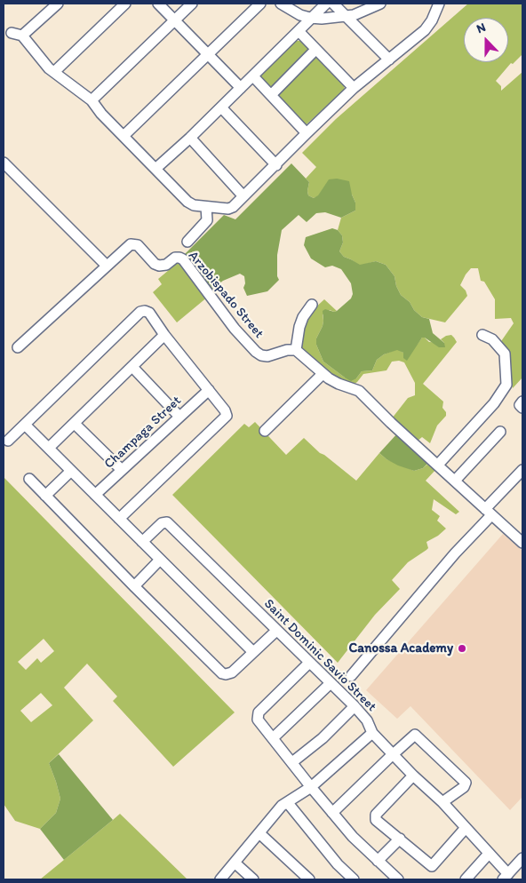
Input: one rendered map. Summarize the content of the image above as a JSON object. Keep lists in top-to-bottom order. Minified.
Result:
{"streets":{"street":["Arzobispado Street","Champaga Street","Saint Dominic Savio Street"]},"places":["Canossa Academy"],"north":"top"}
